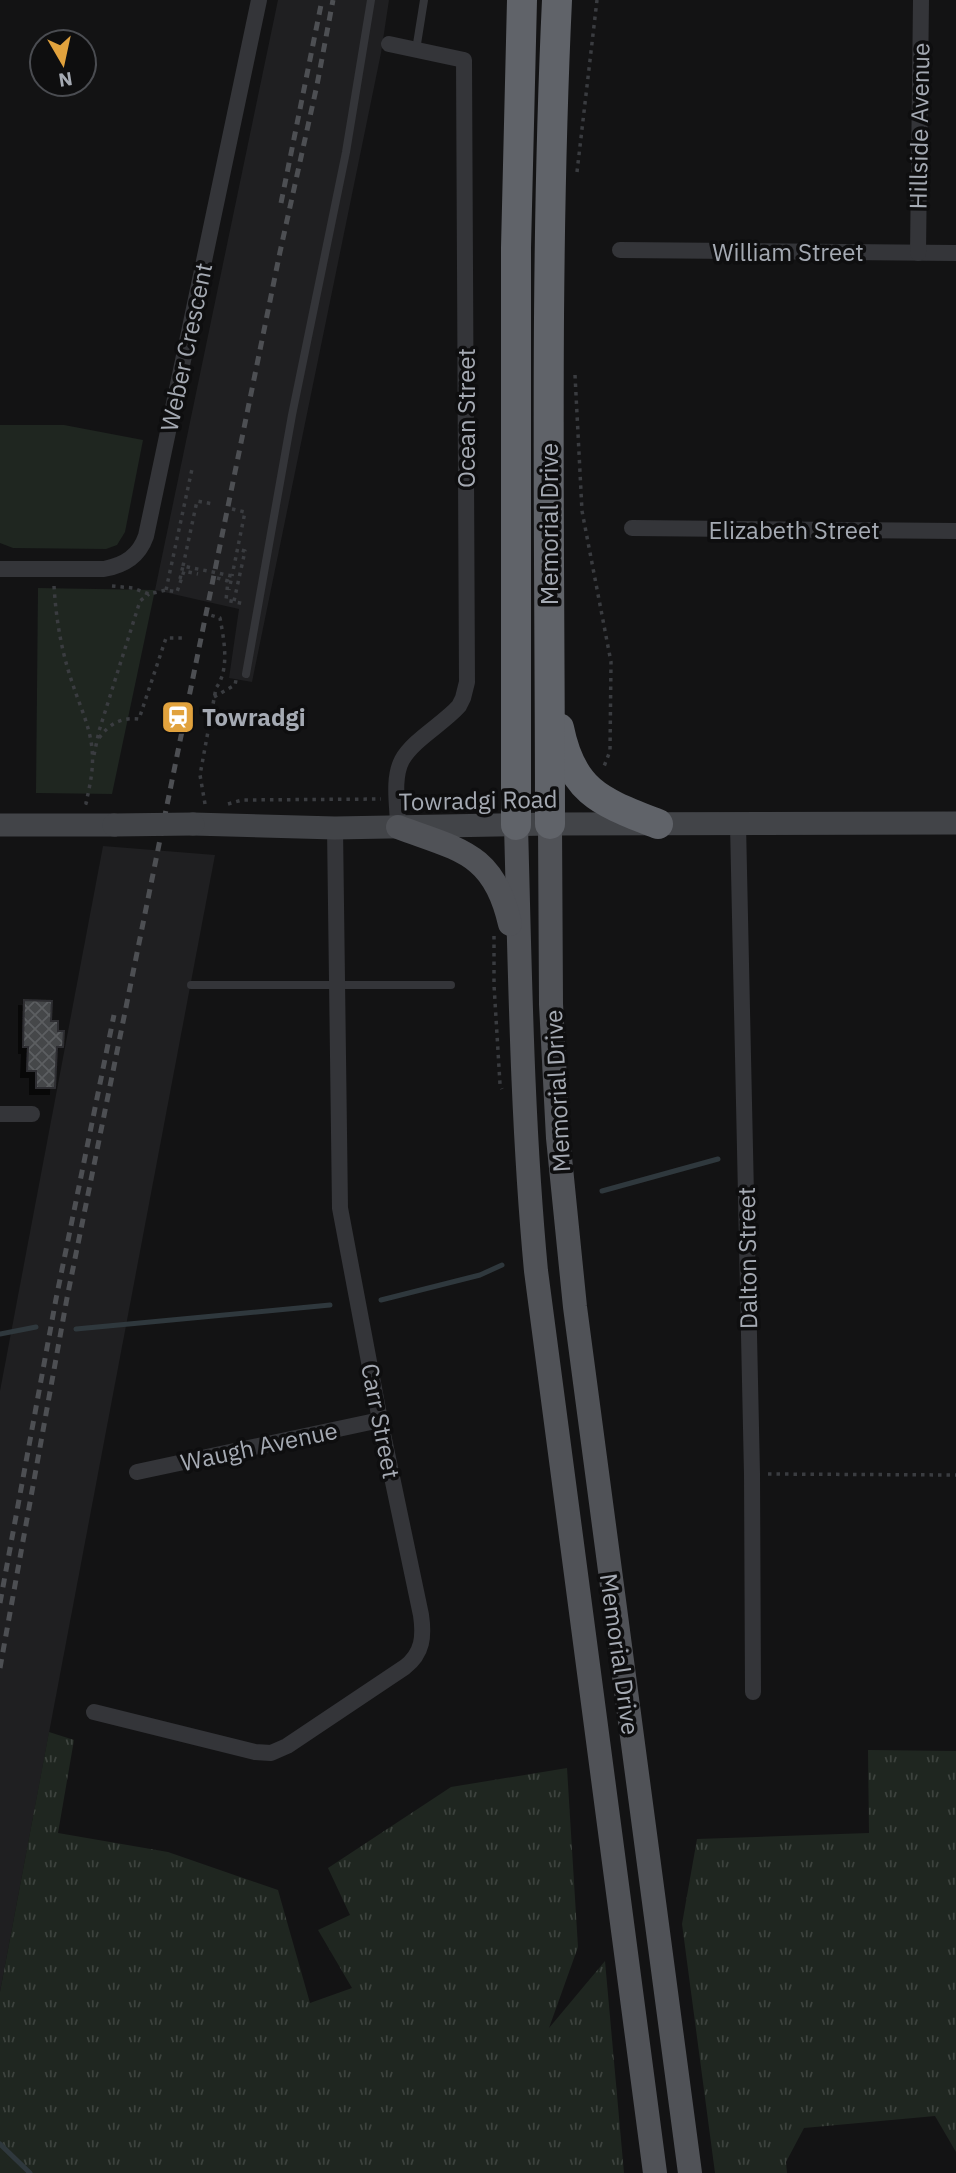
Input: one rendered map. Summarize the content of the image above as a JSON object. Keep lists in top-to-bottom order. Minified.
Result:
{"streets":{"highway":["Memorial Drive"],"main road":["Towradgi Road"],"street":["Hillside Avenue","William Street","Weber Crescent","Ocean Street","Elizabeth Street","Dalton Street","Carr Street","Waugh Avenue"]},"crossings":[["Hillside Avenue","William Street"],["Ocean Street","Towradgi Road"],["Memorial Drive","Towradgi Road"],["Towradgi Road","Dalton Street"],["Towradgi Road","Carr Street"],["Carr Street","Waugh Avenue"]],"places":{"station":["Towradgi"]},"north":"bottom"}
